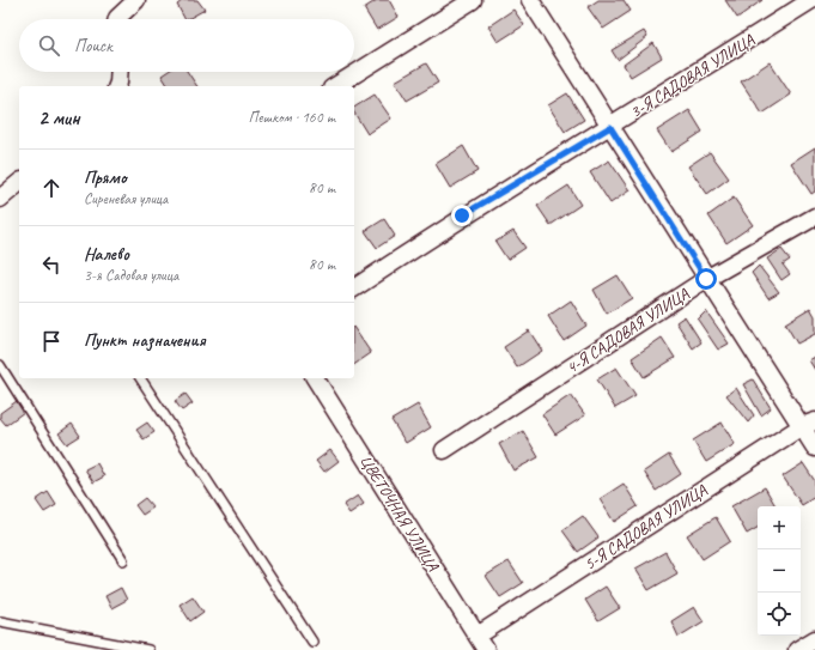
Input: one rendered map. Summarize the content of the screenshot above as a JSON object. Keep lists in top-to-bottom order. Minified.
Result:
{"streets":{"street":["3-Я САДОВАЯ УЛИЦА","4-Я САДОВАЯ УЛИЦА","ЦВЕТОЧНАЯ УЛИЦА","5-Я САДОВАЯ УЛИЦА"]},"crossings":[["ЦВЕТОЧНАЯ УЛИЦА","5-Я САДОВАЯ УЛИЦА"]],"page":{"search":"Поиск","heading":["2 мин","Пешком · 160 m"],"list":[["Прямо","Сиреневая улица","80 m"],["Налево","3-я Садовая улица","80 m"],"Пункт назначения"],"map_buttons":["+","−"]}}
